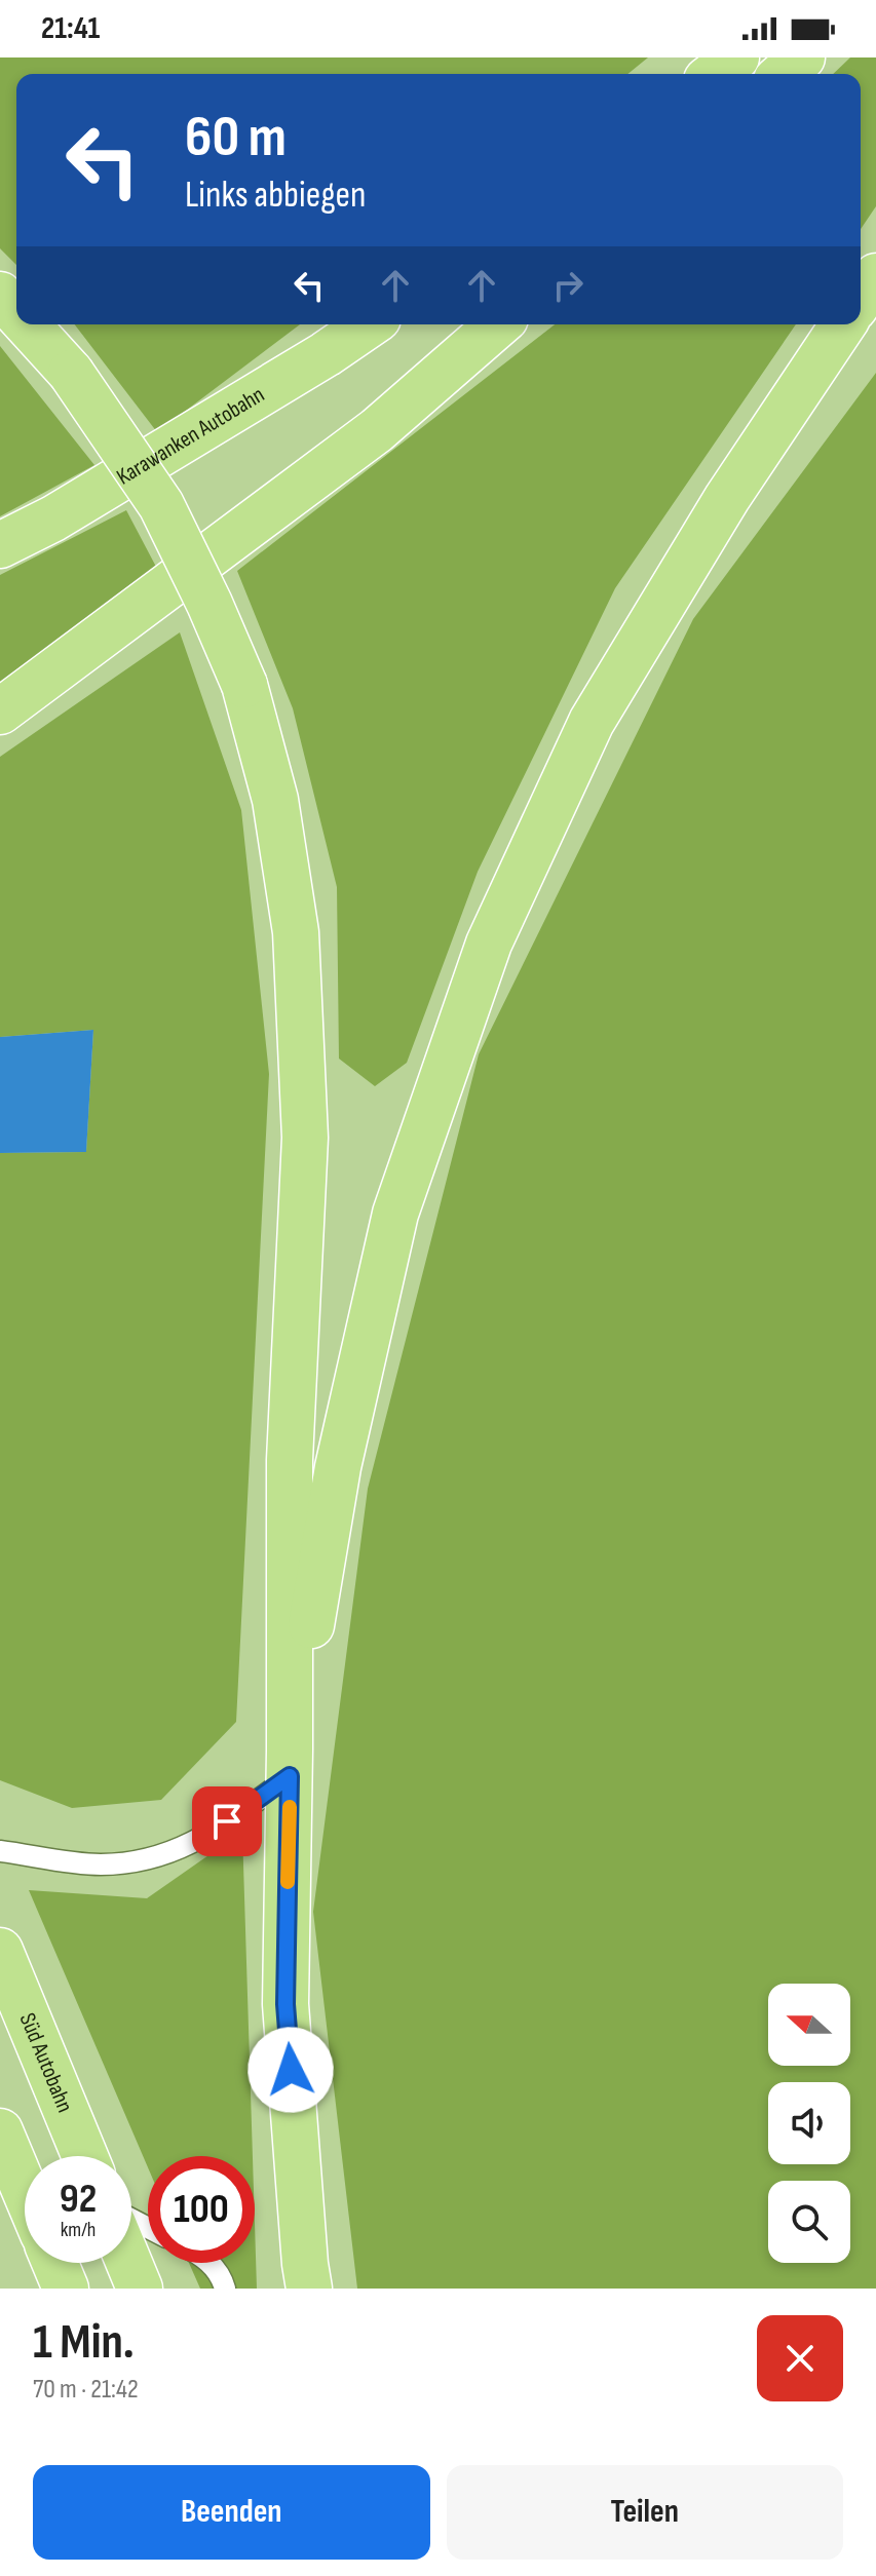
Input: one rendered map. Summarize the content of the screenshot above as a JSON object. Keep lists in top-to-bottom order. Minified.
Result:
{"streets":{"highway":["Karawanken Autobahn","Süd Autobahn"]},"north":"left","page":{"status":"21:41","turn":["60 m","Links abbiegen"],"speed":"92 km/h","limit":"100","heading":["1 Min.","70 m · 21:42"],"buttons":["Beenden","Teilen"]}}
